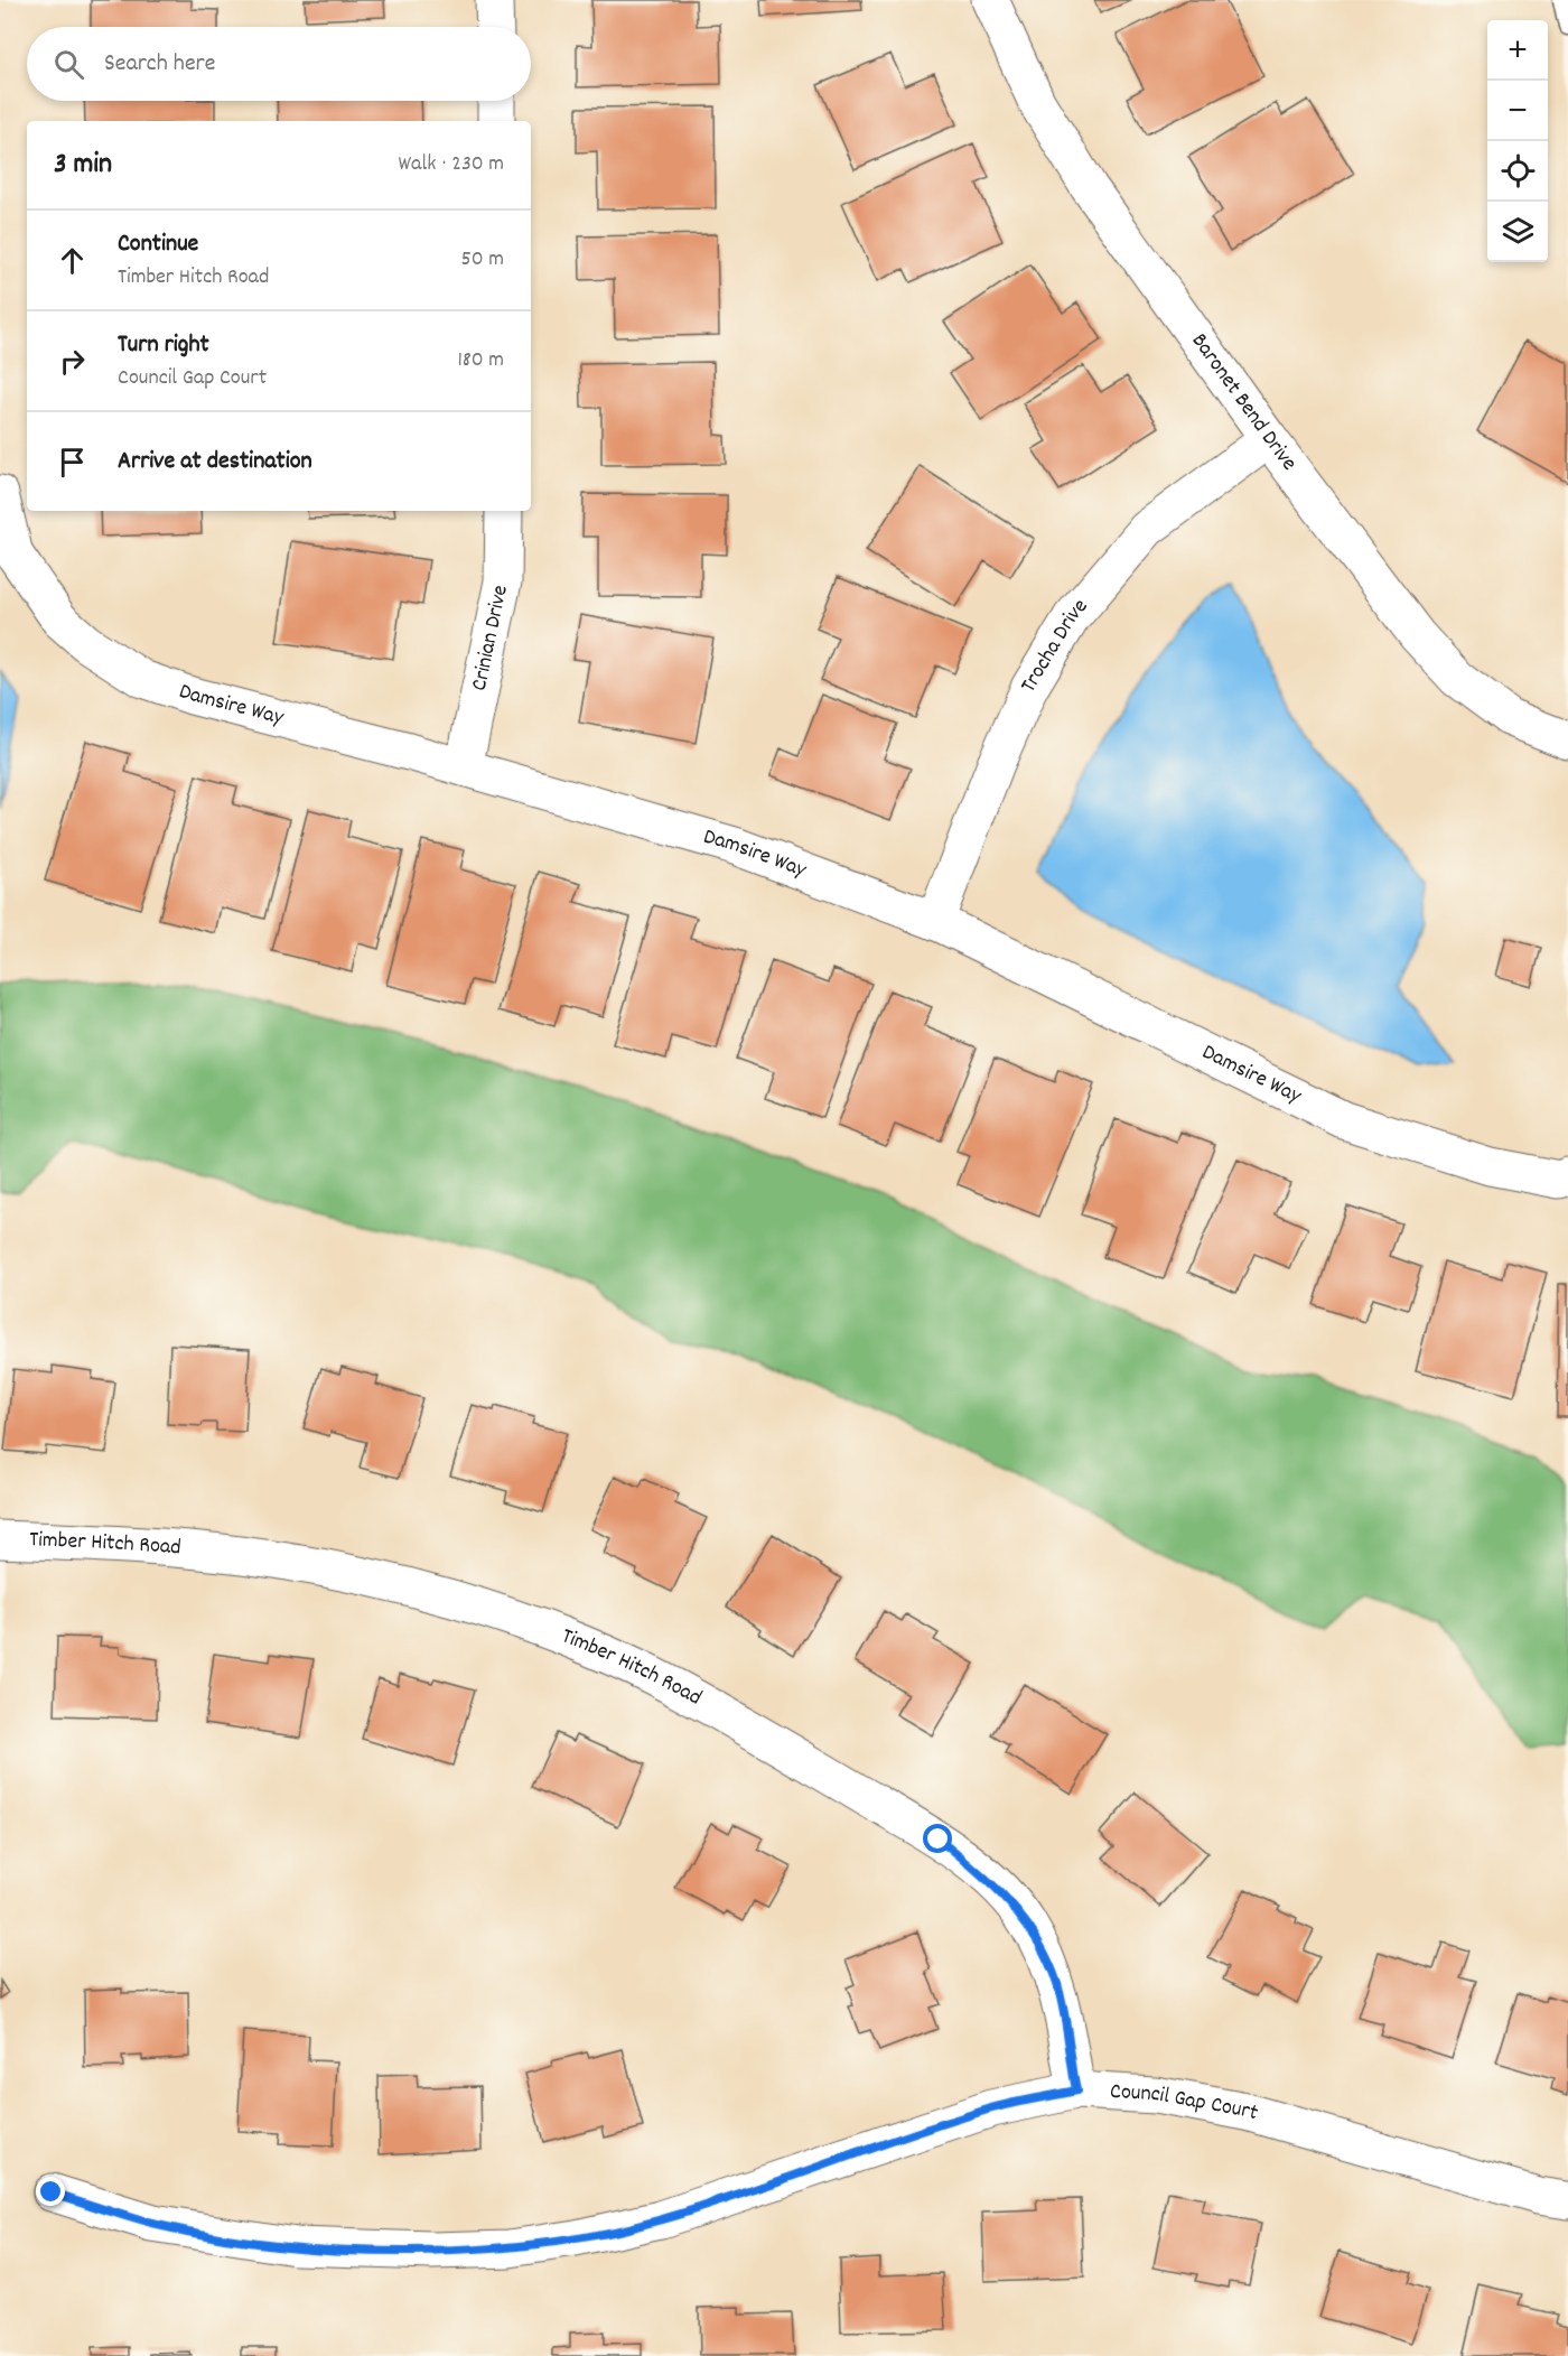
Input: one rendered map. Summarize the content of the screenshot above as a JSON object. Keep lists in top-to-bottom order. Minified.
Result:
{"streets":{"street":["Baronet Bend Drive","Crinian Drive","Trocha Drive","Damsire Way","Timber Hitch Road","Council Gap Court"]},"crossings":[["Baronet Bend Drive","Trocha Drive"],["Crinian Drive","Damsire Way"],["Trocha Drive","Damsire Way"],["Timber Hitch Road","Council Gap Court"]],"page":{"map_buttons":["+","−"],"search":"Search here","heading":["3 min","Walk · 230 m"],"list":[["Continue","Timber Hitch Road","50 m"],["Turn right","Council Gap Court","180 m"],"Arrive at destination"]}}
